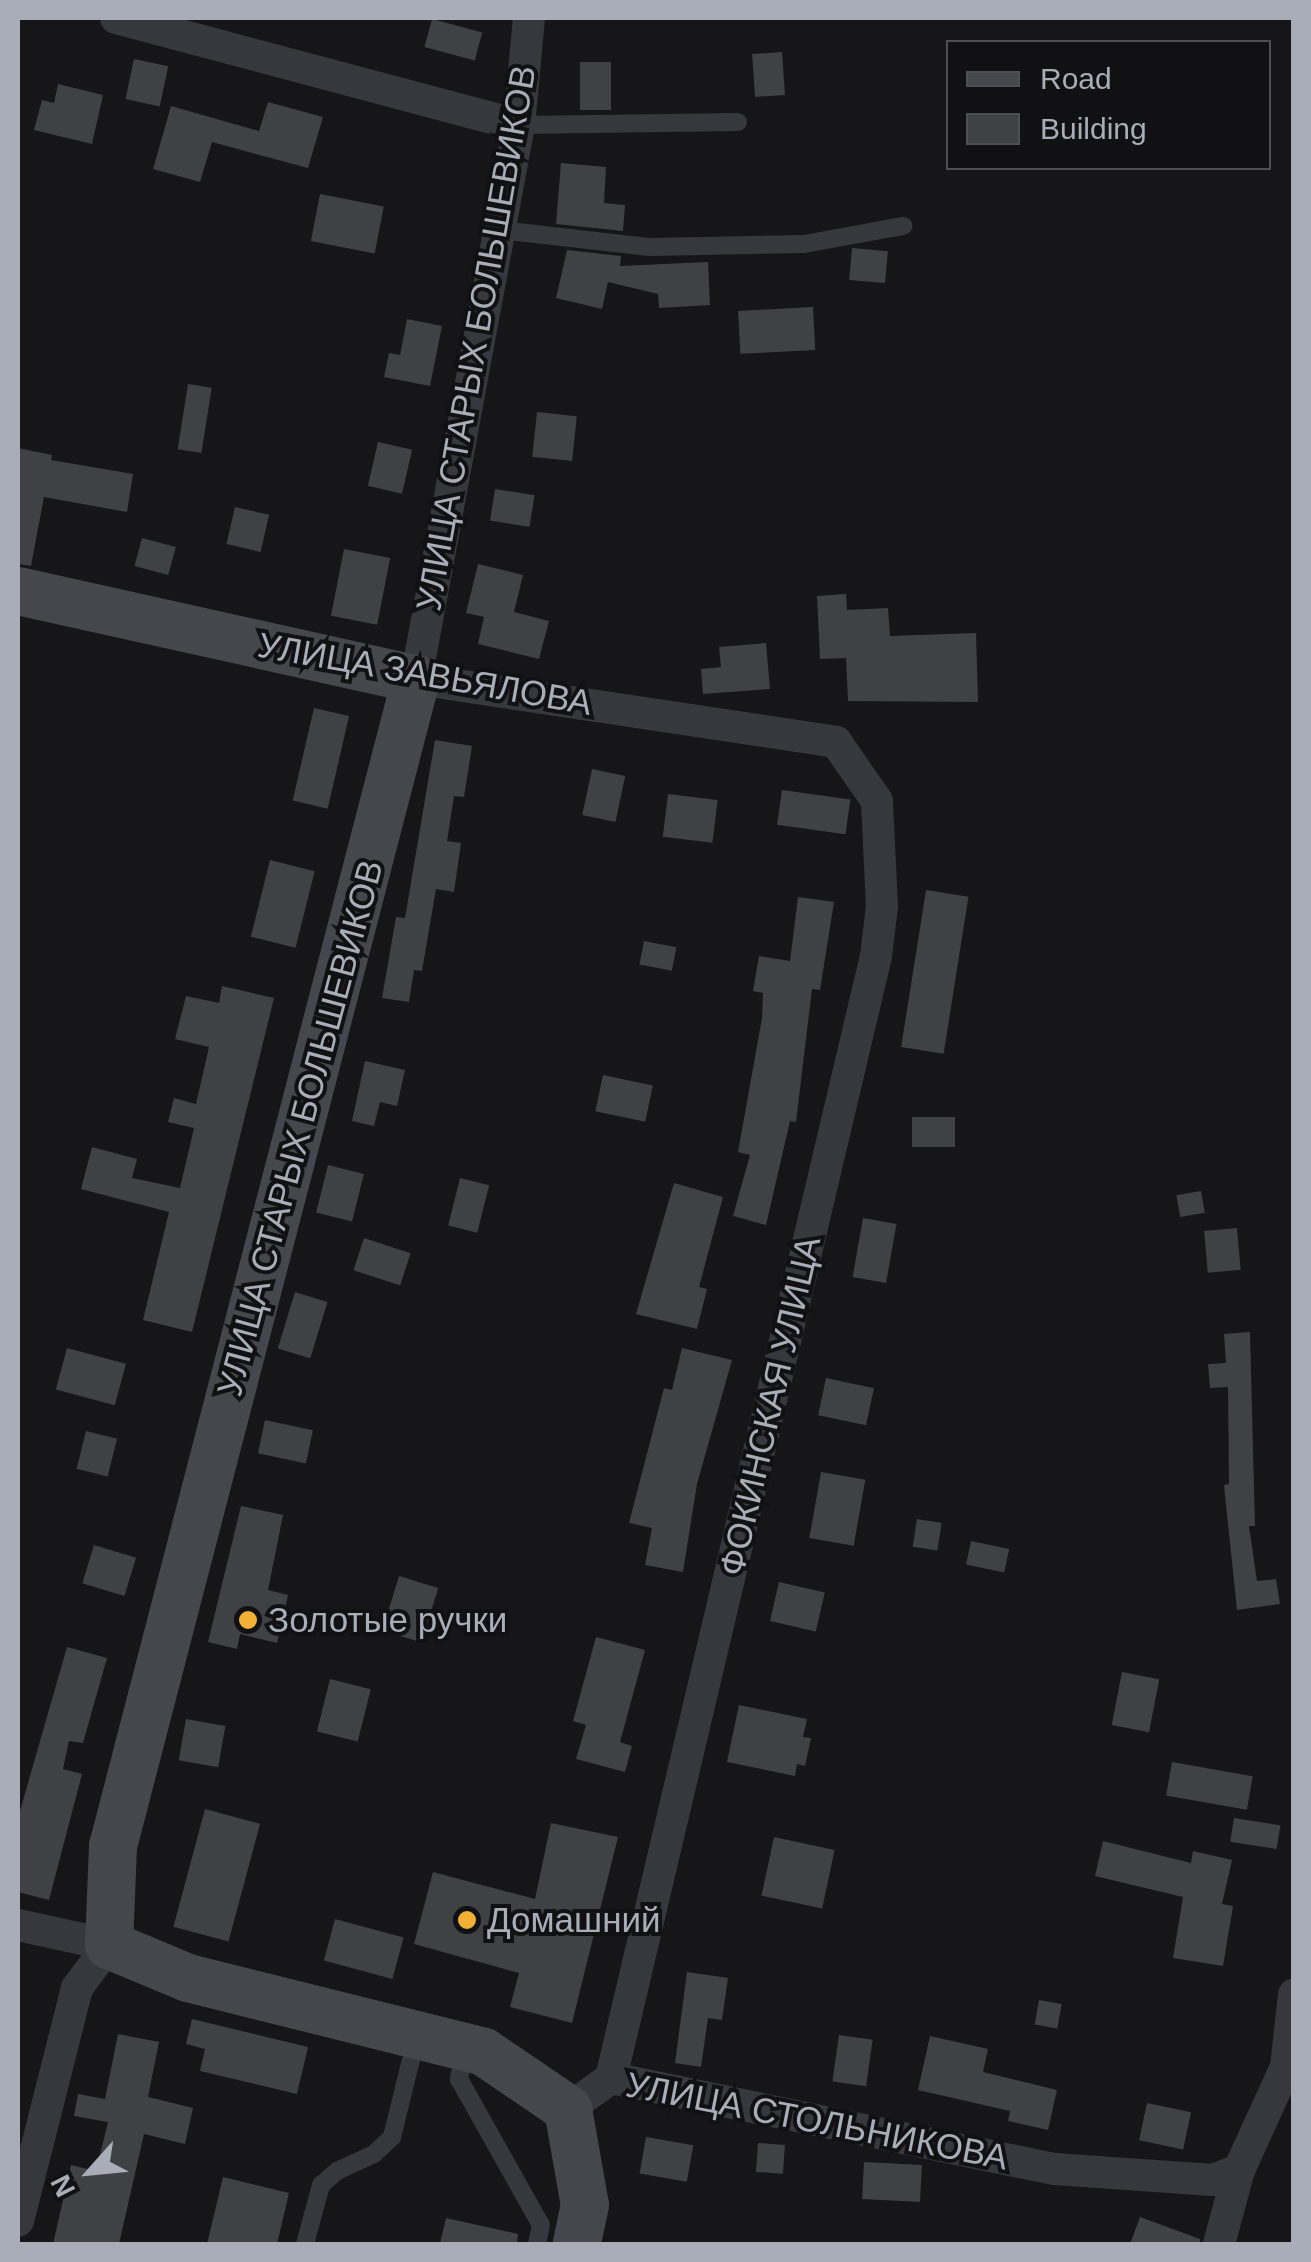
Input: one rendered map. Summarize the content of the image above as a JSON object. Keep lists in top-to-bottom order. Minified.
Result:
{"streets":{"main road":["УЛИЦА СТАРЫХ БОЛЬШЕВИКОВ","УЛИЦА ЗАВЬЯЛОВА"],"street":["ФОКИНСКАЯ УЛИЦА","УЛИЦА СТОЛЬНИКОВА"]},"crossings":[["УЛИЦА СТАРЫХ БОЛЬШЕВИКОВ","УЛИЦА ЗАВЬЯЛОВА"],["УЛИЦА ЗАВЬЯЛОВА","ФОКИНСКАЯ УЛИЦА"],["ФОКИНСКАЯ УЛИЦА","УЛИЦА СТОЛЬНИКОВА"]],"places":["Золотые ручки","Домашний"],"legend":["Road","Building"],"north":"bottom left"}
